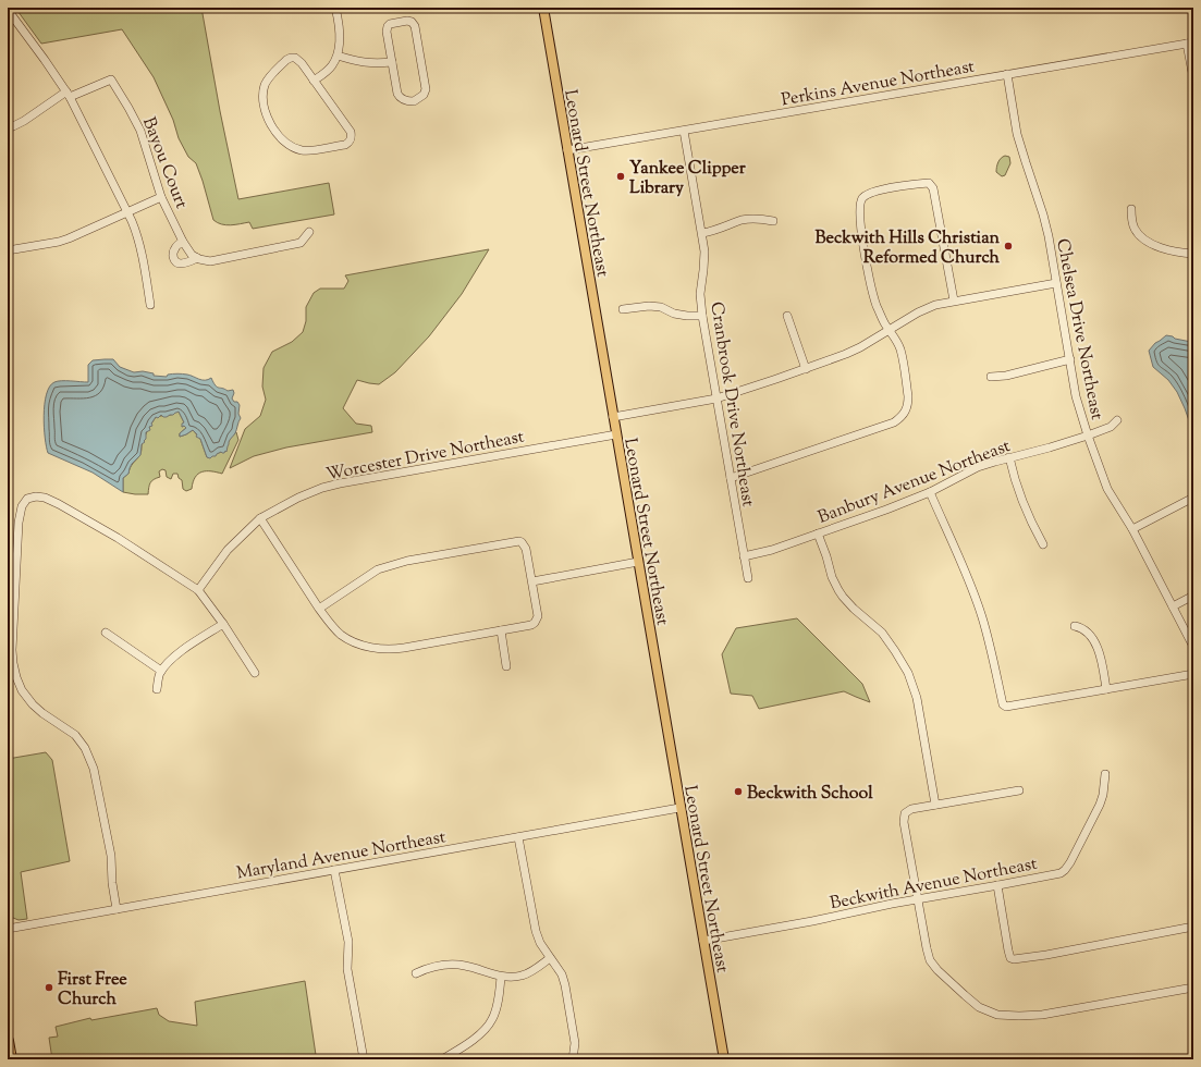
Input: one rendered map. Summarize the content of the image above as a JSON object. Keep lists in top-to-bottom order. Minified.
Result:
{"streets":{"main road":["Leonard Street Northeast"],"street":["Perkins Avenue Northeast","Bayou Court","Chelsea Drive Northeast","Cranbrook Drive Northeast","Worcester Drive Northeast","Banbury Avenue Northeast","Maryland Avenue Northeast","Beckwith Avenue Northeast"]},"crossings":[["Perkins Avenue Northeast","Leonard Street Northeast"],["Perkins Avenue Northeast","Chelsea Drive Northeast"],["Perkins Avenue Northeast","Cranbrook Drive Northeast"],["Leonard Street Northeast","Worcester Drive Northeast"],["Leonard Street Northeast","Maryland Avenue Northeast"],["Leonard Street Northeast","Beckwith Avenue Northeast"],["Chelsea Drive Northeast","Banbury Avenue Northeast"],["Cranbrook Drive Northeast","Banbury Avenue Northeast"]],"places":["Yankee Clipper Library","Beckwith Hills Christian Reformed Church","Beckwith School","First Free Church"]}
